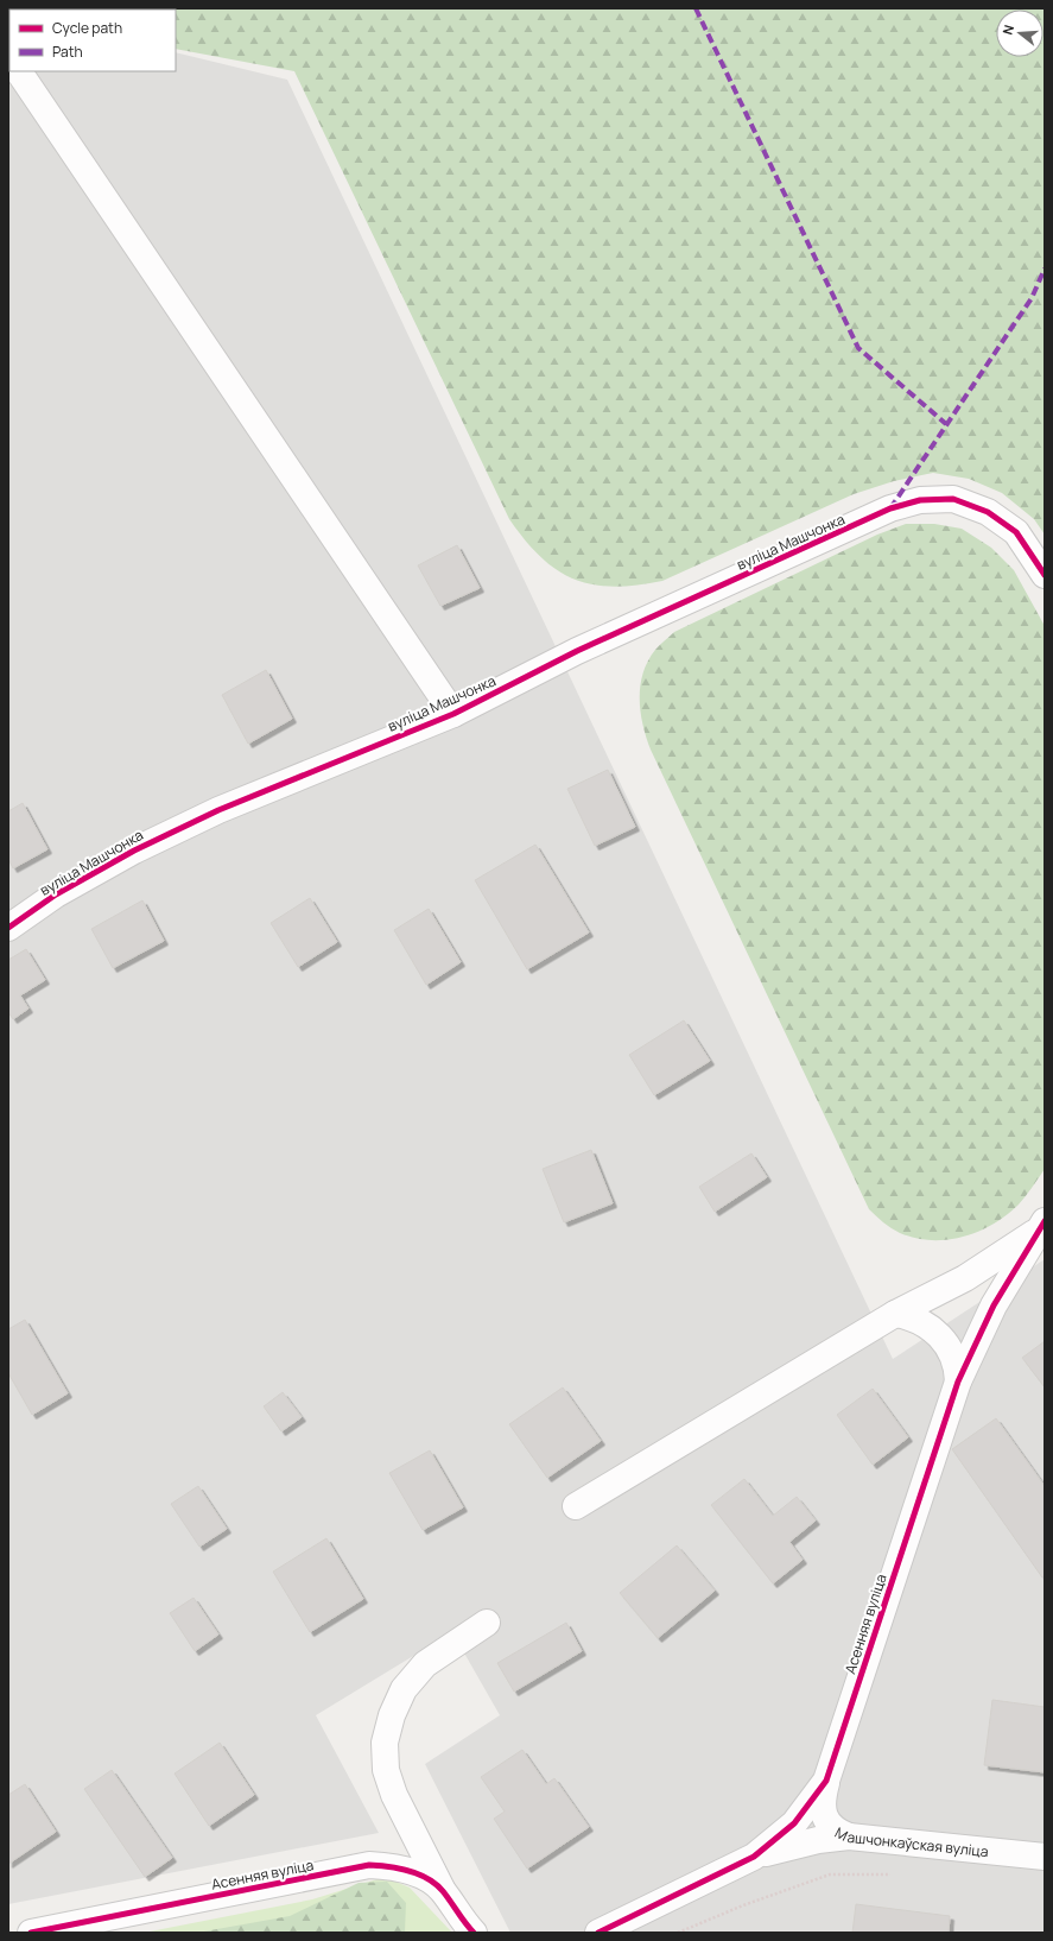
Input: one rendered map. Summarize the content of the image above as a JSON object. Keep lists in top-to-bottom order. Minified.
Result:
{"streets":{"street":["вуліца Машчонка","Асенняя вуліца","Машчонкаўская вуліца"]},"crossings":[["Асенняя вуліца","Машчонкаўская вуліца"]],"legend":["Cycle path","Path"],"north":"left"}
